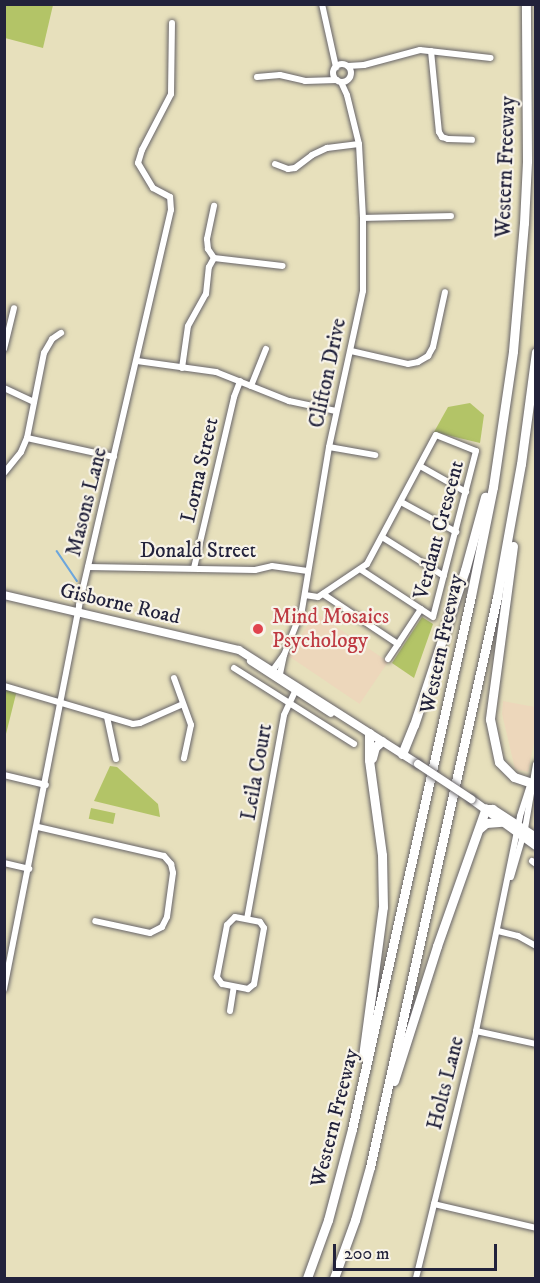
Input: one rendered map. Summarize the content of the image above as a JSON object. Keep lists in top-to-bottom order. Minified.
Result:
{"streets":{"highway":["Western Freeway"],"main road":["Gisborne Road"],"street":["Clifton Drive","Lorna Street","Masons Lane","Verdant Crescent","Donald Street","Leila Court","Holts Lane"]},"crossings":[["Clifton Drive","Donald Street"],["Clifton Drive","Gisborne Road"],["Lorna Street","Donald Street"],["Masons Lane","Donald Street"],["Masons Lane","Gisborne Road"],["Gisborne Road","Leila Court"],["Gisborne Road","Holts Lane"]],"places":["Mind Mosaics Psychology"],"scale_bar":"200 m"}
